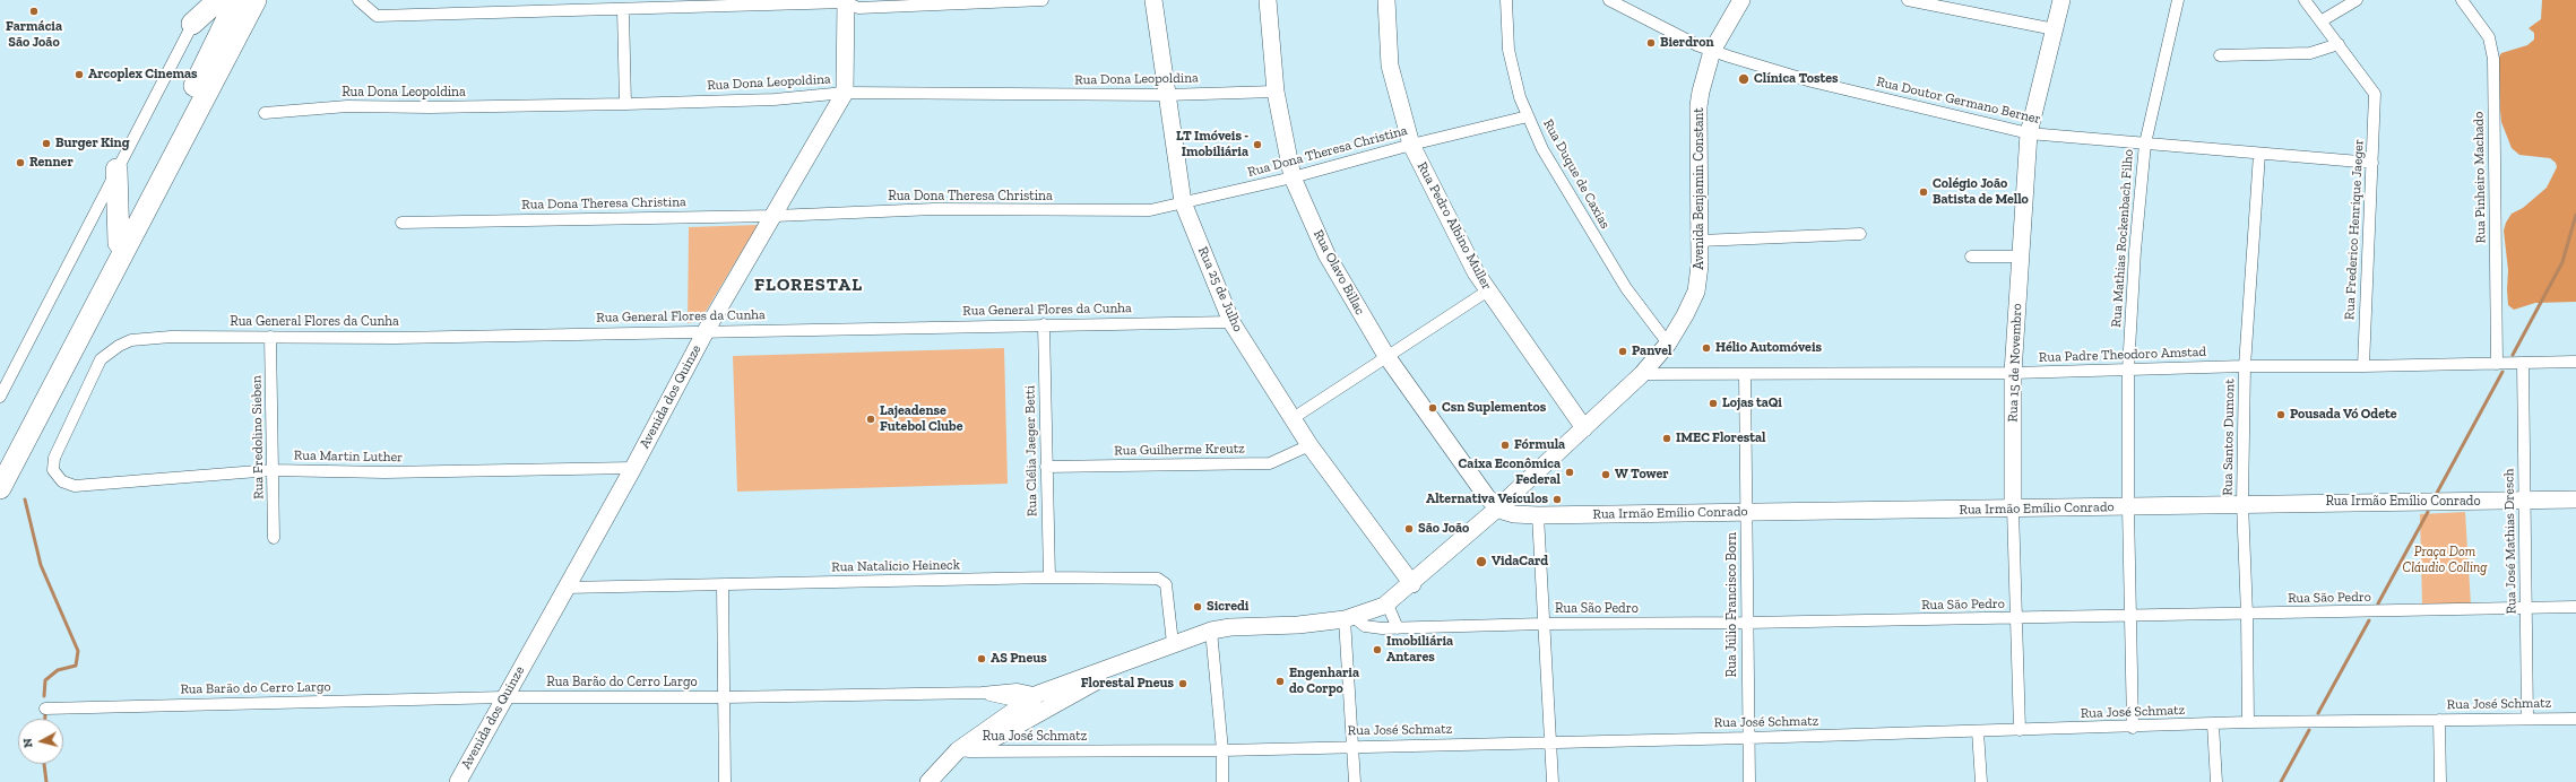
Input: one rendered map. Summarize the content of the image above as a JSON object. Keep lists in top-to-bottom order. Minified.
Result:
{"streets":{"street":["Rua Dona Leopoldina","Rua Doutor Germano Berner","Rua Dona Theresa Christina","Rua Duque de Caxias","Rua Pinheiro Machado","Avenida Benjamin Constant","Rua Pedro Albino Muller","Rua Frederico Henrique Jaeger","Rua Mathias Rockenbach Filho","Rua Olavo Billac","Rua 25 de Julho","Rua General Flores da Cunha","Rua Padre Theodoro Amstad","Rua 15 de Novembro","Avenida dos Quinze","Rua Fredolino Sieben","Rua Santos Dumont","Rua Guilherme Kreutz","Rua Clélia Jaeger Betti","Rua Martin Luther","Rua Irmão Emílio Conrado","Rua José Mathias Dresch","Rua Natalício Heineck","Rua São Pedro","Rua Júlio Francisco Born","Rua Barão do Cerro Largo","Rua José Schmatz"]},"crossings":[["Rua Dona Leopoldina","Rua Olavo Billac"],["Rua Dona Leopoldina","Rua 25 de Julho"],["Rua Dona Leopoldina","Avenida dos Quinze"],["Rua Doutor Germano Berner","Avenida Benjamin Constant"],["Rua Doutor Germano Berner","Rua Frederico Henrique Jaeger"],["Rua Doutor Germano Berner","Rua Mathias Rockenbach Filho"],["Rua Doutor Germano Berner","Rua 15 de Novembro"],["Rua Doutor Germano Berner","Rua Santos Dumont"],["Rua Dona Theresa Christina","Rua Duque de Caxias"],["Rua Dona Theresa Christina","Rua Pedro Albino Muller"],["Rua Dona Theresa Christina","Rua Olavo Billac"],["Rua Dona Theresa Christina","Rua 25 de Julho"],["Rua Dona Theresa Christina","Avenida dos Quinze"],["Rua Duque de Caxias","Avenida Benjamin Constant"],["Rua Pinheiro Machado","Rua Padre Theodoro Amstad"],["Avenida Benjamin Constant","Rua Pedro Albino Muller"],["Avenida Benjamin Constant","Rua Olavo Billac"],["Avenida Benjamin Constant","Rua 25 de Julho"],["Avenida Benjamin Constant","Rua Padre Theodoro Amstad"],["Avenida Benjamin Constant","Rua Irmão Emílio Conrado"],["Avenida Benjamin Constant","Rua Natalício Heineck"],["Avenida Benjamin Constant","Rua São Pedro"],["Avenida Benjamin Constant","Rua Barão do Cerro Largo"],["Avenida Benjamin Constant","Rua José Schmatz"],["Rua Frederico Henrique Jaeger","Rua Padre Theodoro Amstad"],["Rua Mathias Rockenbach Filho","Rua Padre Theodoro Amstad"],["Rua Mathias Rockenbach Filho","Rua Irmão Emílio Conrado"],["Rua Mathias Rockenbach Filho","Rua São Pedro"],["Rua Mathias Rockenbach Filho","Rua José Schmatz"],["Rua Olavo Billac","Rua Irmão Emílio Conrado"],["Rua 25 de Julho","Rua General Flores da Cunha"],["Rua 25 de Julho","Rua Guilherme Kreutz"],["Rua General Flores da Cunha","Avenida dos Quinze"],["Rua General Flores da Cunha","Rua Fredolino Sieben"],["Rua General Flores da Cunha","Rua Clélia Jaeger Betti"],["Rua General Flores da Cunha","Rua Martin Luther"],["Rua Padre Theodoro Amstad","Rua 15 de Novembro"],["Rua Padre Theodoro Amstad","Rua Santos Dumont"],["Rua Padre Theodoro Amstad","Rua José Mathias Dresch"],["Rua Padre Theodoro Amstad","Rua Júlio Francisco Born"],["Rua 15 de Novembro","Rua Irmão Emílio Conrado"],["Rua 15 de Novembro","Rua São Pedro"],["Rua 15 de Novembro","Rua José Schmatz"],["Avenida dos Quinze","Rua Martin Luther"],["Avenida dos Quinze","Rua Natalício Heineck"],["Avenida dos Quinze","Rua Barão do Cerro Largo"],["Rua Fredolino Sieben","Rua Martin Luther"],["Rua Santos Dumont","Rua Irmão Emílio Conrado"],["Rua Santos Dumont","Rua São Pedro"],["Rua Santos Dumont","Rua José Schmatz"],["Rua Guilherme Kreutz","Rua Clélia Jaeger Betti"],["Rua Clélia Jaeger Betti","Rua Natalício Heineck"],["Rua Irmão Emílio Conrado","Rua José Mathias Dresch"],["Rua Irmão Emílio Conrado","Rua Júlio Francisco Born"],["Rua José Mathias Dresch","Rua São Pedro"],["Rua José Mathias Dresch","Rua José Schmatz"],["Rua São Pedro","Rua Júlio Francisco Born"],["Rua Júlio Francisco Born","Rua José Schmatz"]],"districts":["FLORESTAL"],"parks":["Praça Dom Cláudio Colling"],"places":["Farmácia São João","Bierdron","Arcoplex Cinemas","Clínica Tostes","Burger King","LT Imóveis - Imobiliária","Renner","Colégio João Batista de Mello","Hélio Automóveis","Panvel","Lojas taQi","Csn Suplementos","Pousada Vó Odete","Lajeadense Futebol Clube","IMEC Florestal","Fórmula","Caixa Econômica Federal","W Tower","Alternativa Veículos","São João","VidaCard","Sicredi","Imobiliária Antares","AS Pneus","Engenharia do Corpo","Florestal Pneus"],"north":"left"}
